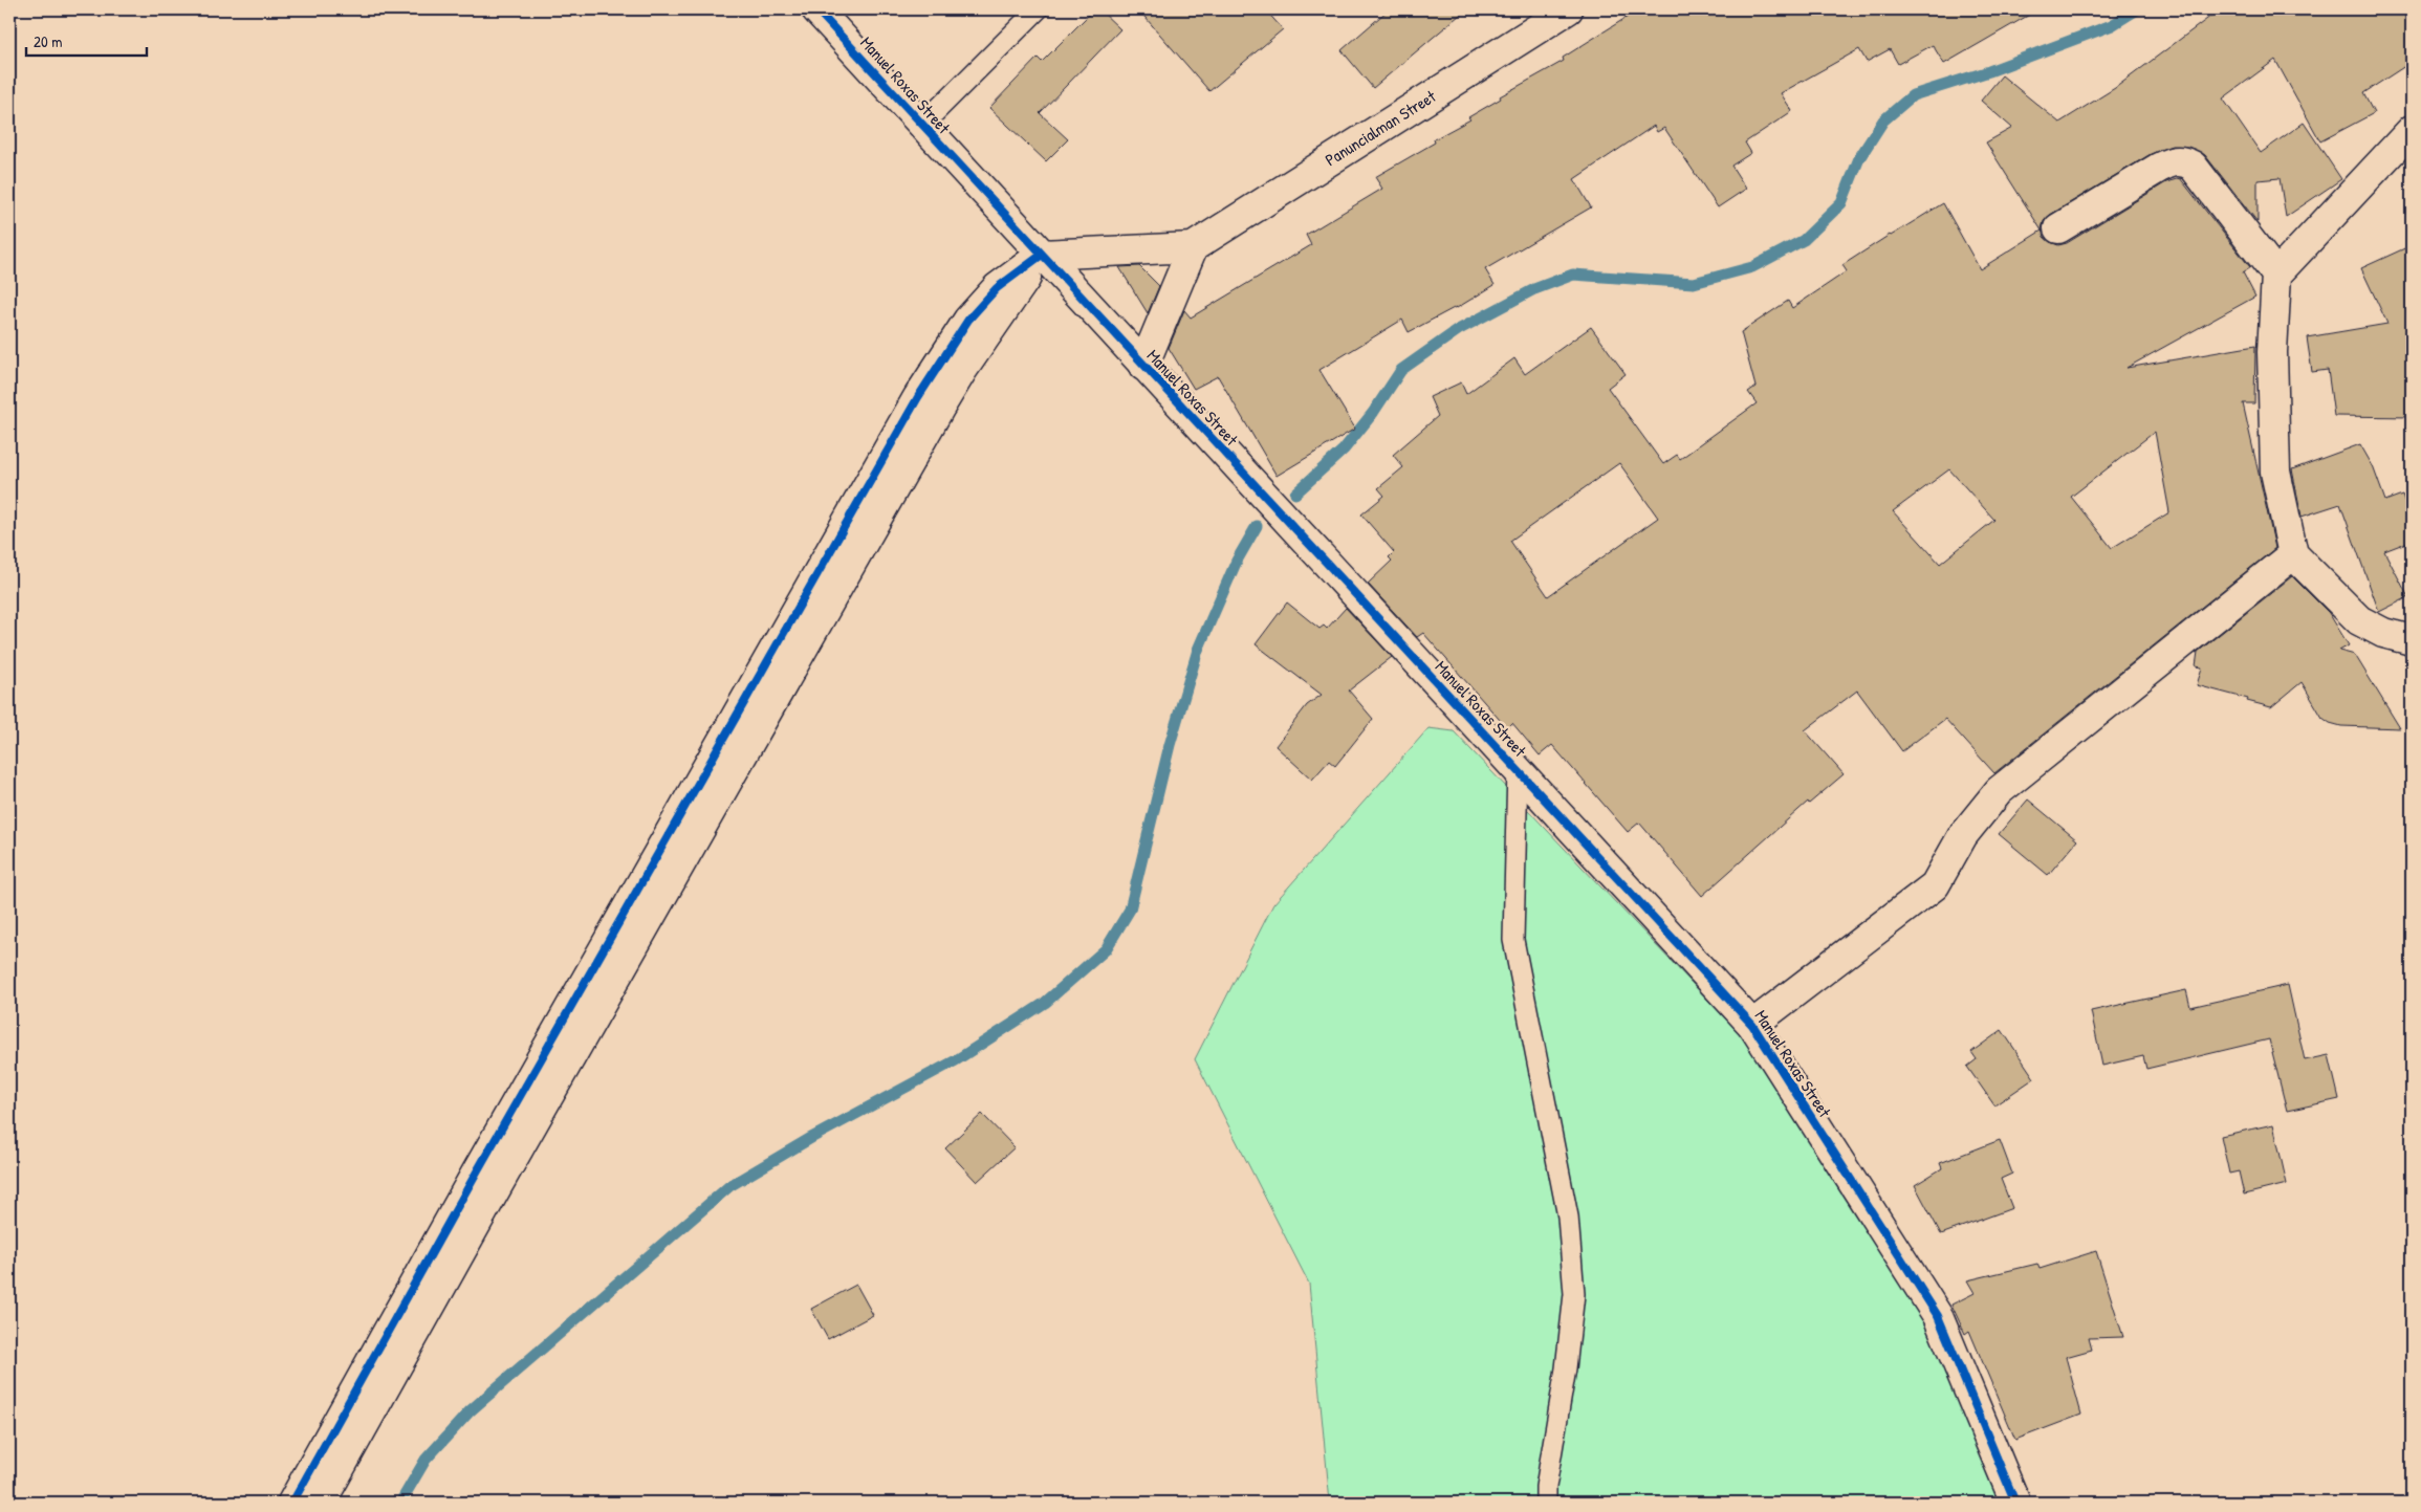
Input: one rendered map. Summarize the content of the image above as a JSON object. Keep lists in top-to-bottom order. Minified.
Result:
{"streets":{"street":["Manuel Roxas Street","Panuncialman Street"]},"crossings":[["Manuel Roxas Street","Panuncialman Street"]],"scale_bar":"20 m"}
